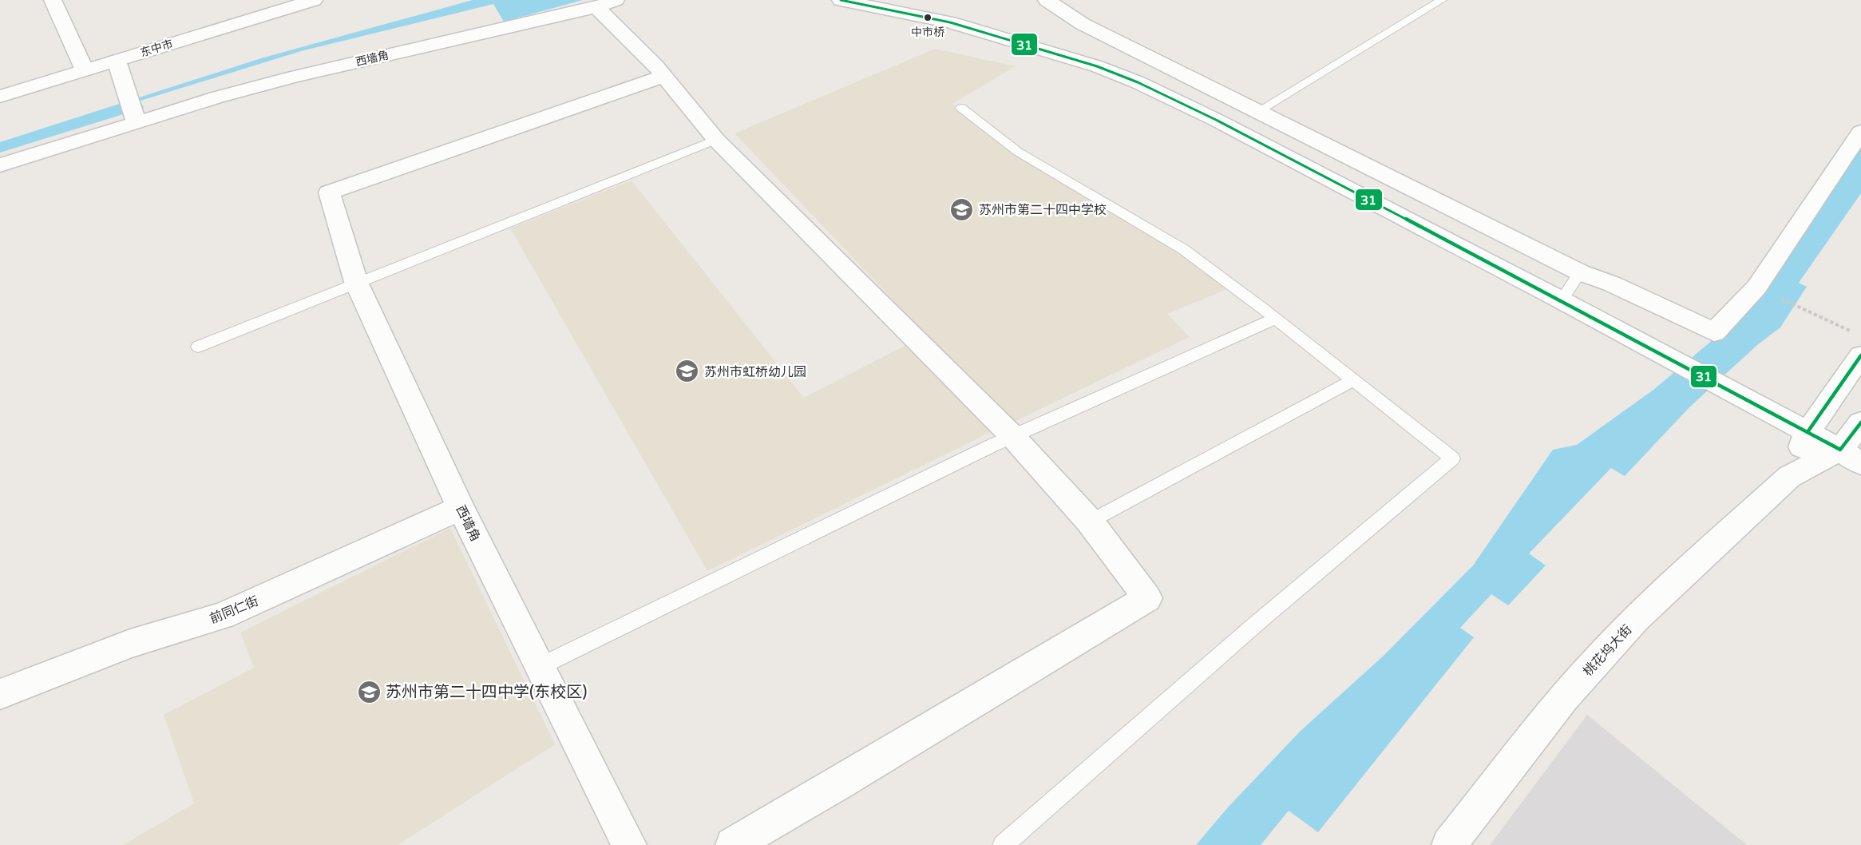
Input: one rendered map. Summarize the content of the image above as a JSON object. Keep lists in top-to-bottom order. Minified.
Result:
{"streets":{"street":["东中市","西墙角","前同仁街","桃花坞大街"]},"crossings":[["西墙角","前同仁街"]],"places":{"other":["中市桥"],"school or university":["苏州市第二十四中学校","苏州市虹桥幼儿园","苏州市第二十四中学(东校区)"]},"lines":["transit line 31"]}
